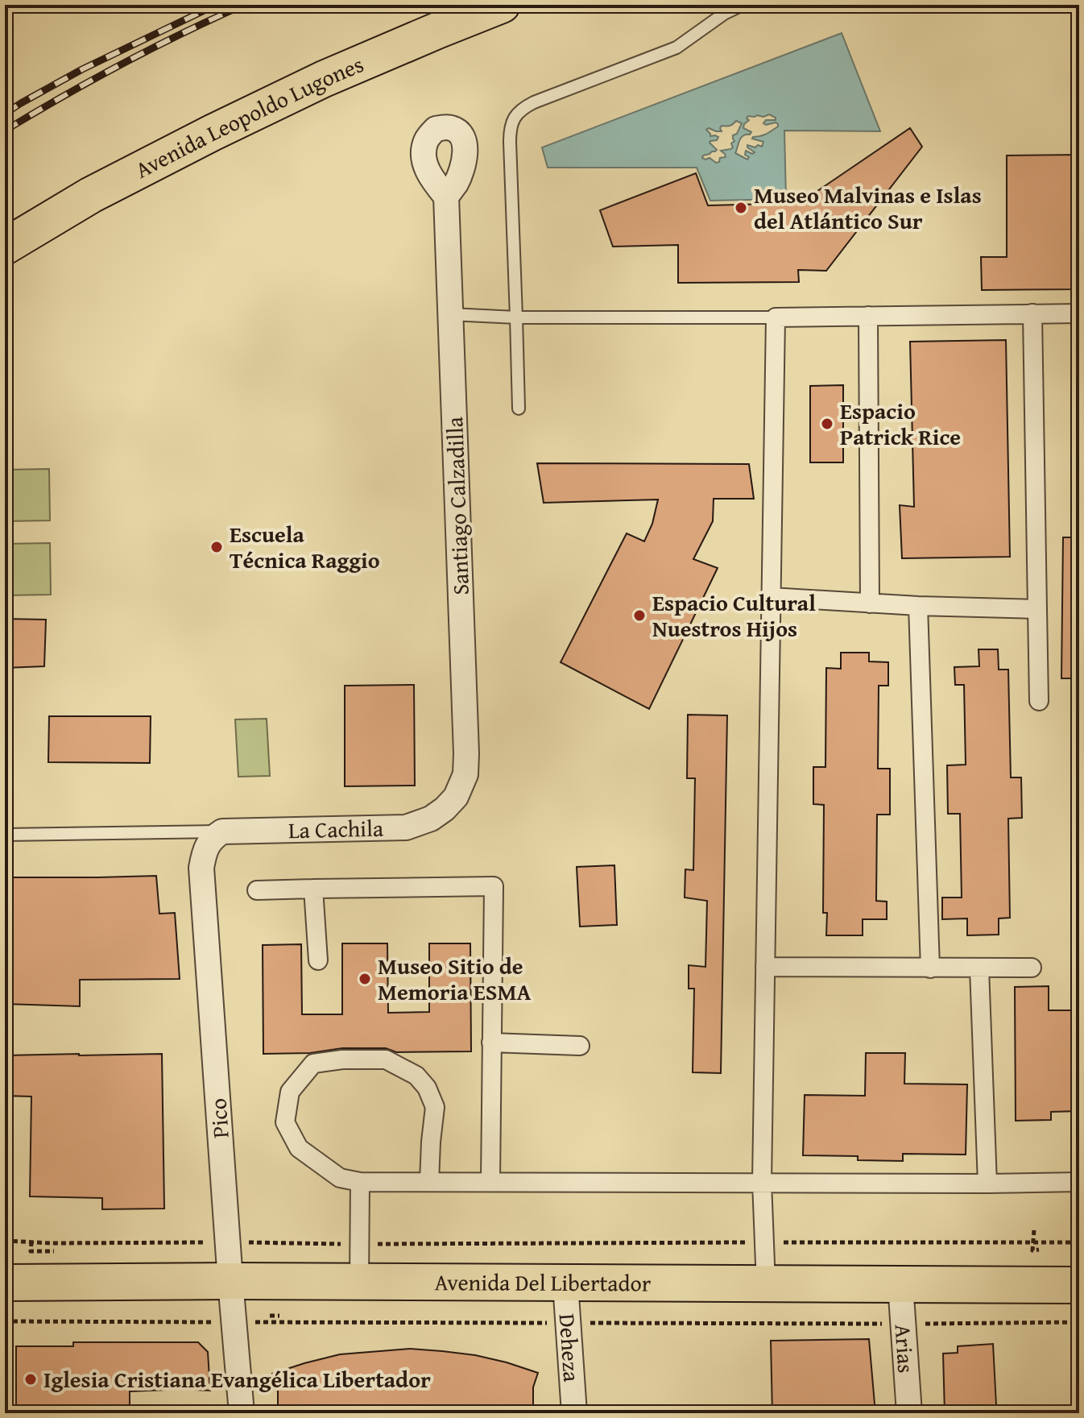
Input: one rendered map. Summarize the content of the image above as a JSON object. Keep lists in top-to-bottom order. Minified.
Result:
{"streets":{"main road":["Avenida Leopoldo Lugones","Avenida Del Libertador"],"street":["Santiago Calzadilla","La Cachila","Pico","Deheza","Arias"]},"crossings":[["Santiago Calzadilla","La Cachila"],["La Cachila","Pico"],["Pico","Avenida Del Libertador"],["Avenida Del Libertador","Deheza"],["Avenida Del Libertador","Arias"]],"places":["Museo Malvinas e Islas del Atlántico Sur","Espacio Patrick Rice","Escuela Técnica Raggio","Espacio Cultural Nuestros Hijos","Museo Sitio de Memoria ESMA","Iglesia Cristiana Evangélica Libertador"]}
